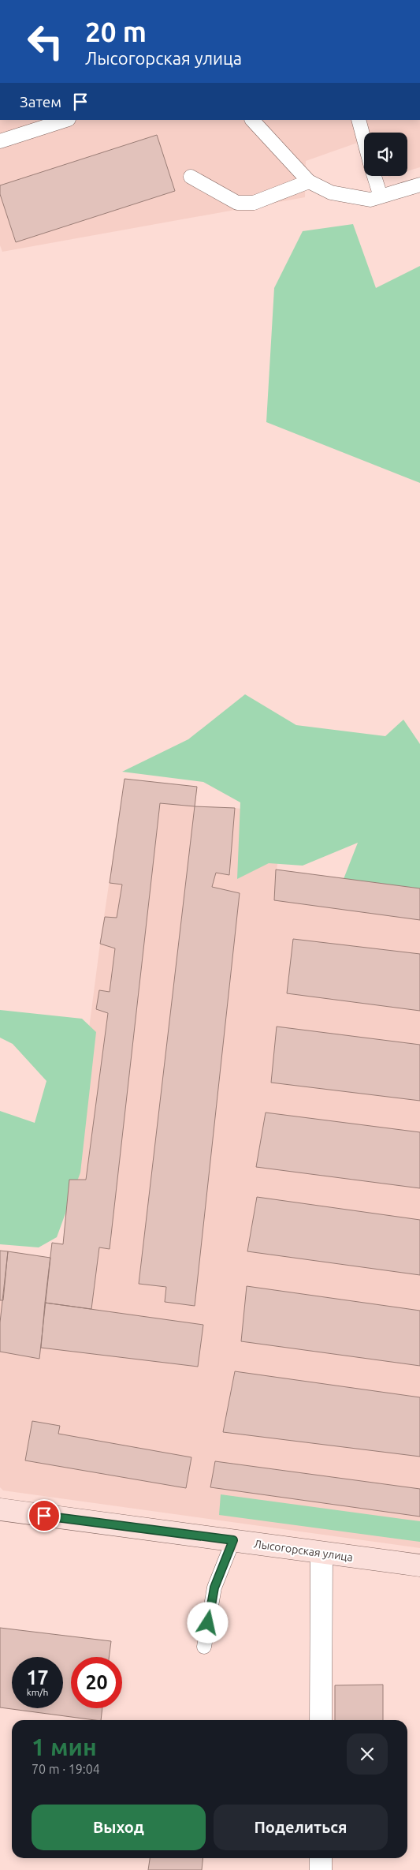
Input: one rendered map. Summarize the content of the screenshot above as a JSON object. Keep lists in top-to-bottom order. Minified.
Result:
{"streets":{"street":["Лысогорская улица"]},"page":{"turn":["20 m","Лысогорская улица"],"then":"Затем","speed":"17 km/h","limit":"20","heading":["1 мин","70 m · 19:04"],"buttons":["Выход","Поделиться"]}}
